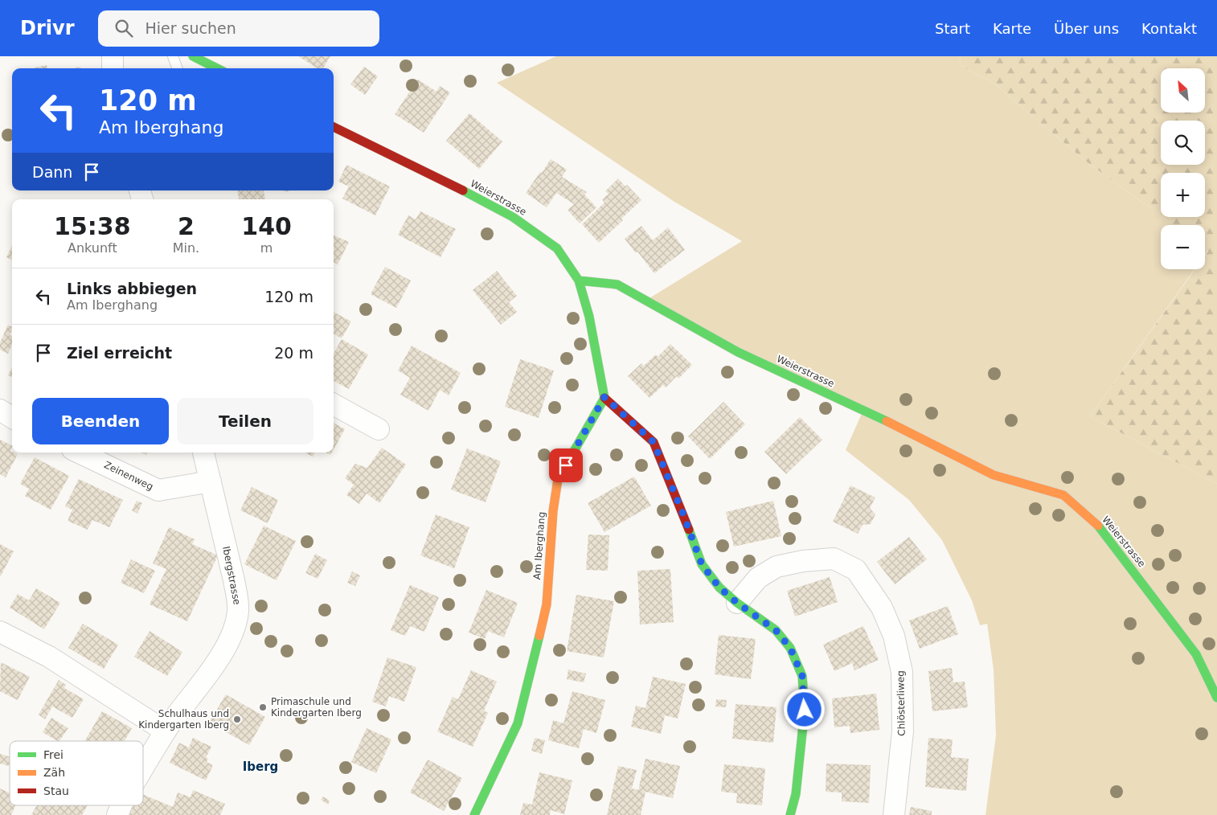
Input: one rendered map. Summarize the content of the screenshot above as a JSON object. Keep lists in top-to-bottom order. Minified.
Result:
{"streets":{"street":["Weierstrasse","Zeinenweg","Am Iberghang","Ibergstrasse","Chlösterliweg"]},"crossings":[["Zeinenweg","Ibergstrasse"]],"districts":["Iberg"],"places":["Primaschule und Kindergarten Iberg","Schulhaus und Kindergarten Iberg"],"legend":["Frei","Zäh","Stau"],"north":"top left","page":{"header":"Drivr","search":"Hier suchen","nav":["Start","Karte","Über uns","Kontakt"],"map_buttons":["+","−"],"turn":["120 m","Am Iberghang"],"then":"Dann","eta":["15:38","Ankunft","2","Min.","140","m"],"list":[{"name":"Links abbiegen","note":"Am Iberghang","value":"120 m"},{"name":"Ziel erreicht","value":"20 m"}],"buttons":["Beenden","Teilen"]}}
